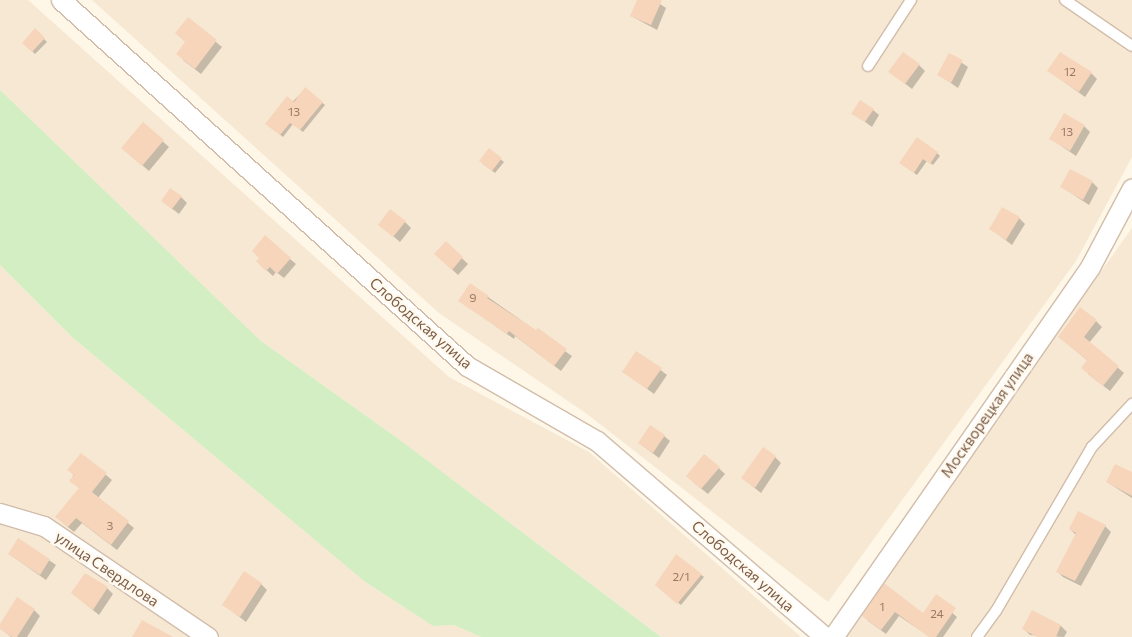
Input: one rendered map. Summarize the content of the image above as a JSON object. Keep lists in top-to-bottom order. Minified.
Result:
{"streets":{"street":["Слободская улица","Москворецкая улица","улица Свердлова"]},"house_numbers":["12","13","13","9","3","2/1","1","24"]}
